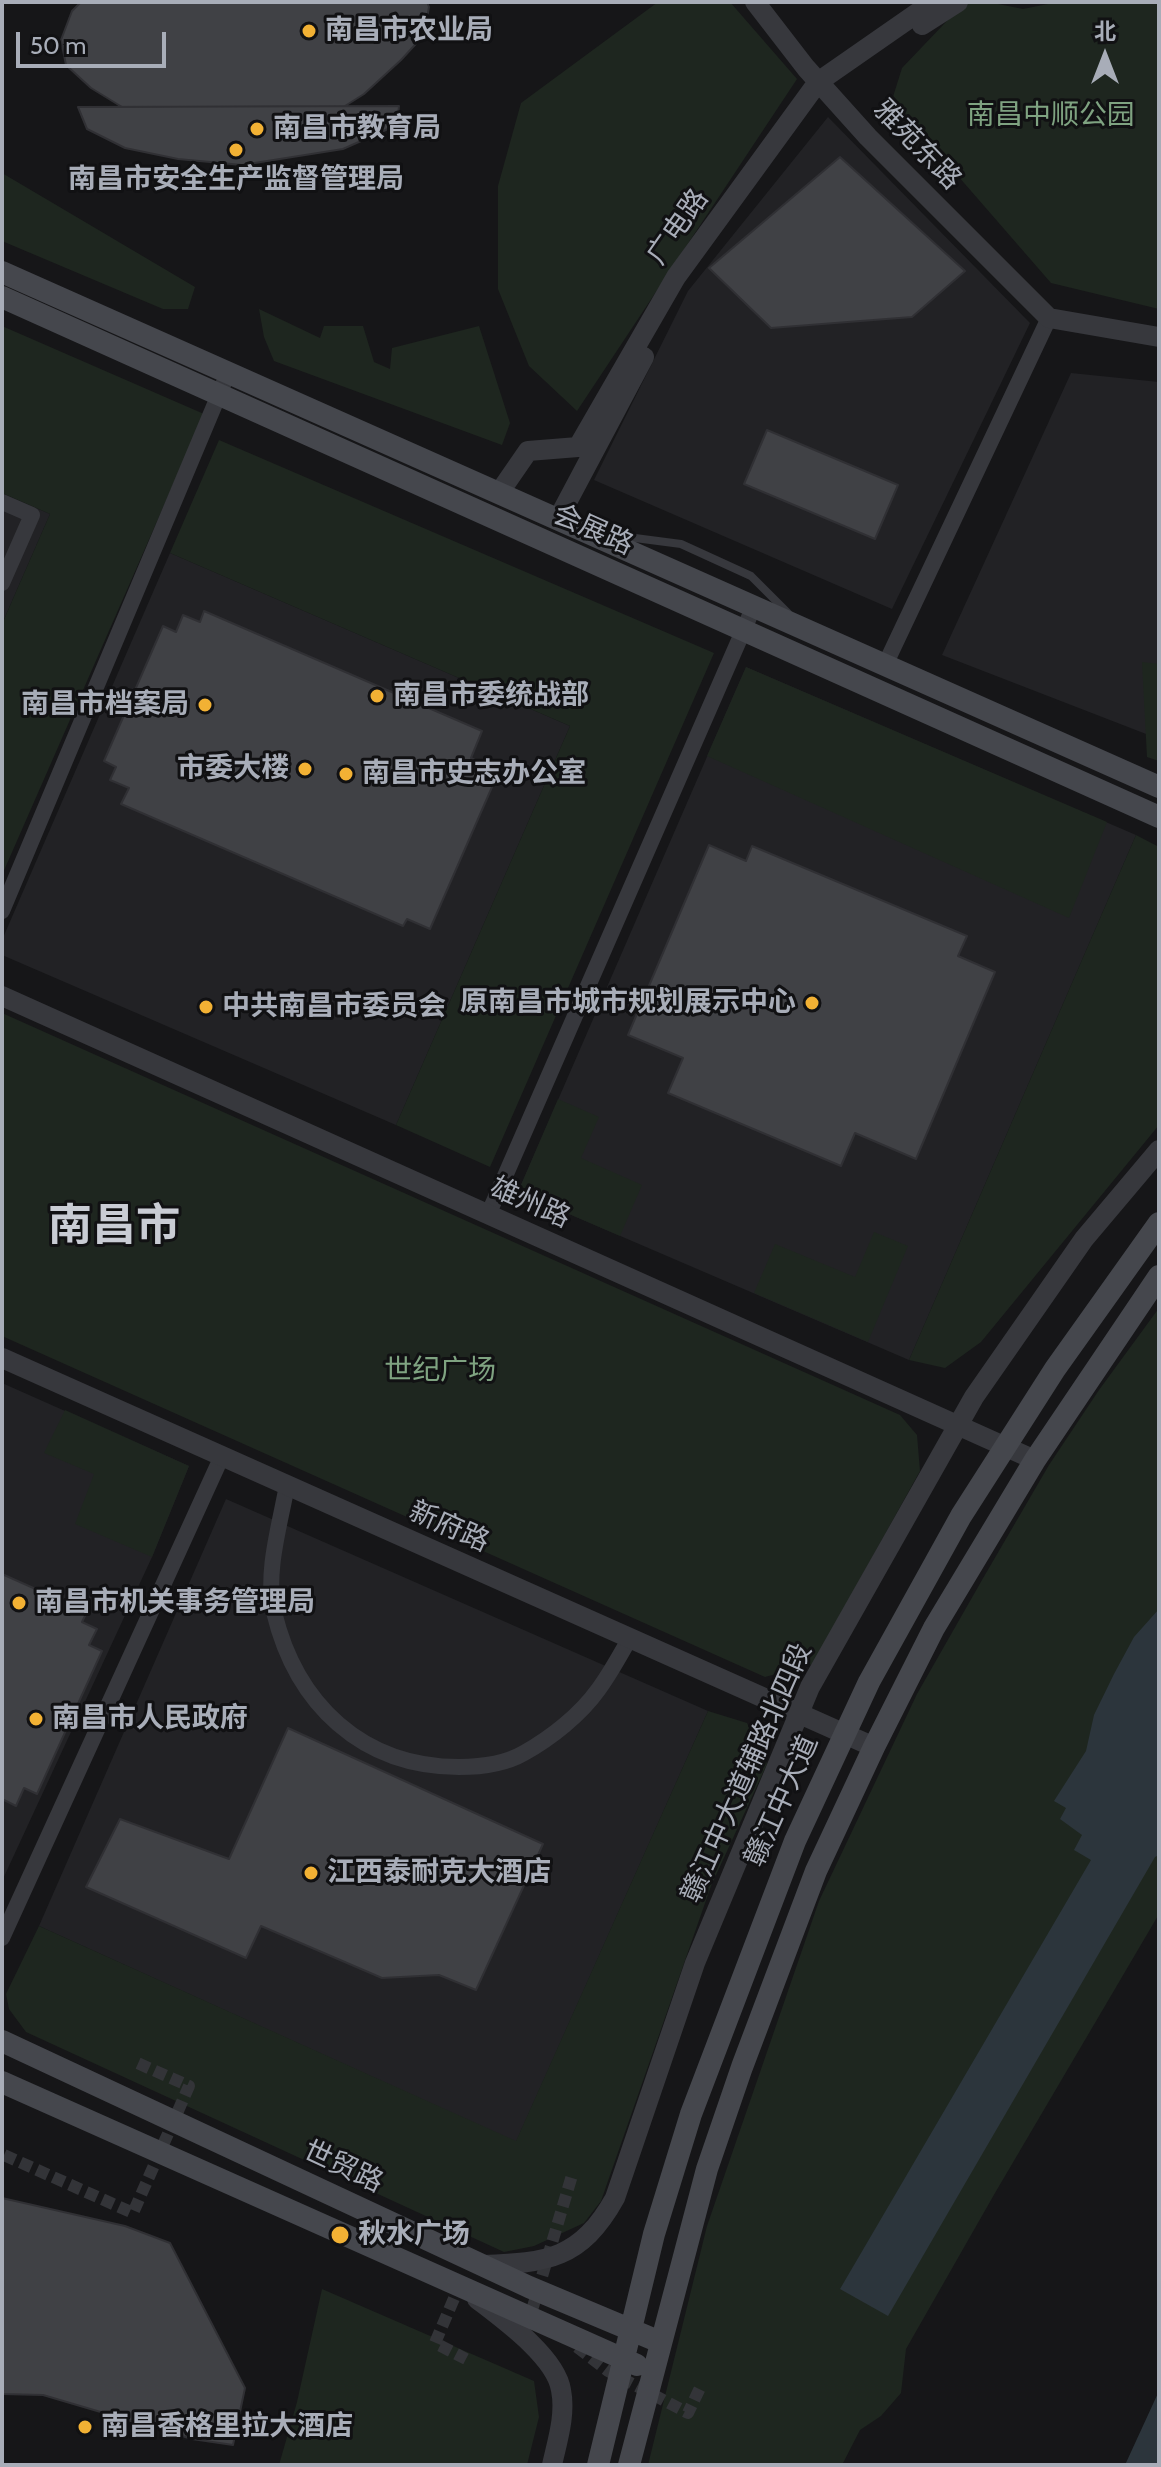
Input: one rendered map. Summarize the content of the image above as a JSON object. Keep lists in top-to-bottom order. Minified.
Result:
{"streets":{"main road":["会展路","赣江中大道","世贸路"],"street":["雅苑东路","广电路","雄州路","新府路","赣江中大道辅路北四段"]},"crossings":[["雅苑东路","广电路"],["广电路","会展路"],["雄州路","赣江中大道辅路北四段"],["雄州路","赣江中大道"],["新府路","赣江中大道辅路北四段"],["新府路","赣江中大道"],["赣江中大道辅路北四段","世贸路"],["赣江中大道","世贸路"]],"districts":["南昌市"],"parks":["南昌中顺公园","世纪广场"],"places":["南昌市农业局","南昌市教育局","南昌市安全生产监督管理局","南昌市委统战部","南昌市档案局","市委大楼","南昌市史志办公室","原南昌市城市规划展示中心","中共南昌市委员会","南昌市机关事务管理局","南昌市人民政府","江西泰耐克大酒店","秋水广场","南昌香格里拉大酒店"],"scale_bar":"50 m","north":"top"}
